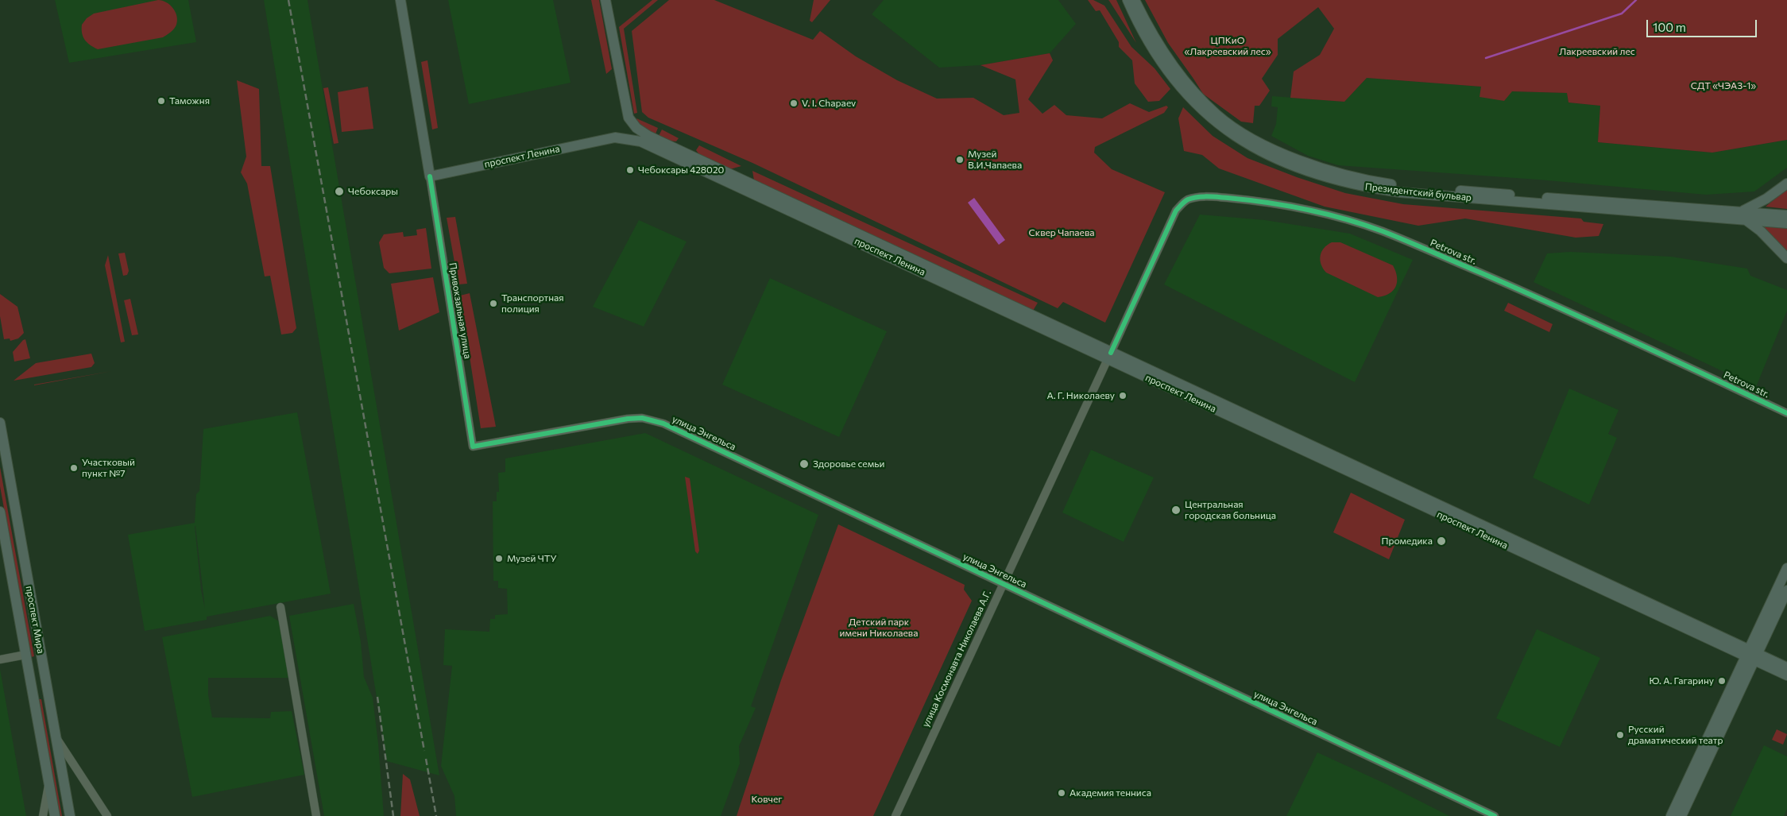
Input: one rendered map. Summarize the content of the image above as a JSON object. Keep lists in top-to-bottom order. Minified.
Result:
{"streets":{"main road":["проспект Ленина","Президентский бульвар","Привокзальная улица","проспект Мира"],"street":["Petrova str.","улица Энгельса","улица Космонавта Николаева А.Г."]},"crossings":[["проспект Ленина","Привокзальная улица"],["проспект Ленина","улица Космонавта Николаева А.Г."],["Petrova str.","улица Космонавта Николаева А.Г."],["Привокзальная улица","улица Энгельса"],["улица Энгельса","улица Космонавта Николаева А.Г."]],"parks":["ЦПКиО «Лакреевский лес»","Лакреевский лес","СДТ «ЧЭАЗ-1»","Сквер Чапаева","Детский парк имени Николаева","Ковчег"],"places":["Таможня","V. I. Chapaev","Музей В.И.Чапаева","Чебоксары 428020","Чебоксары","Транспортная полиция","А. Г. Николаеву","Здоровье семьи","Участковый пункт №7","Центральная городская больница","Промедика","Музей ЧТУ","Ю. А. Гагарину","Русский драматический театр","Академия тенниса"],"scale_bar":"100 m"}
